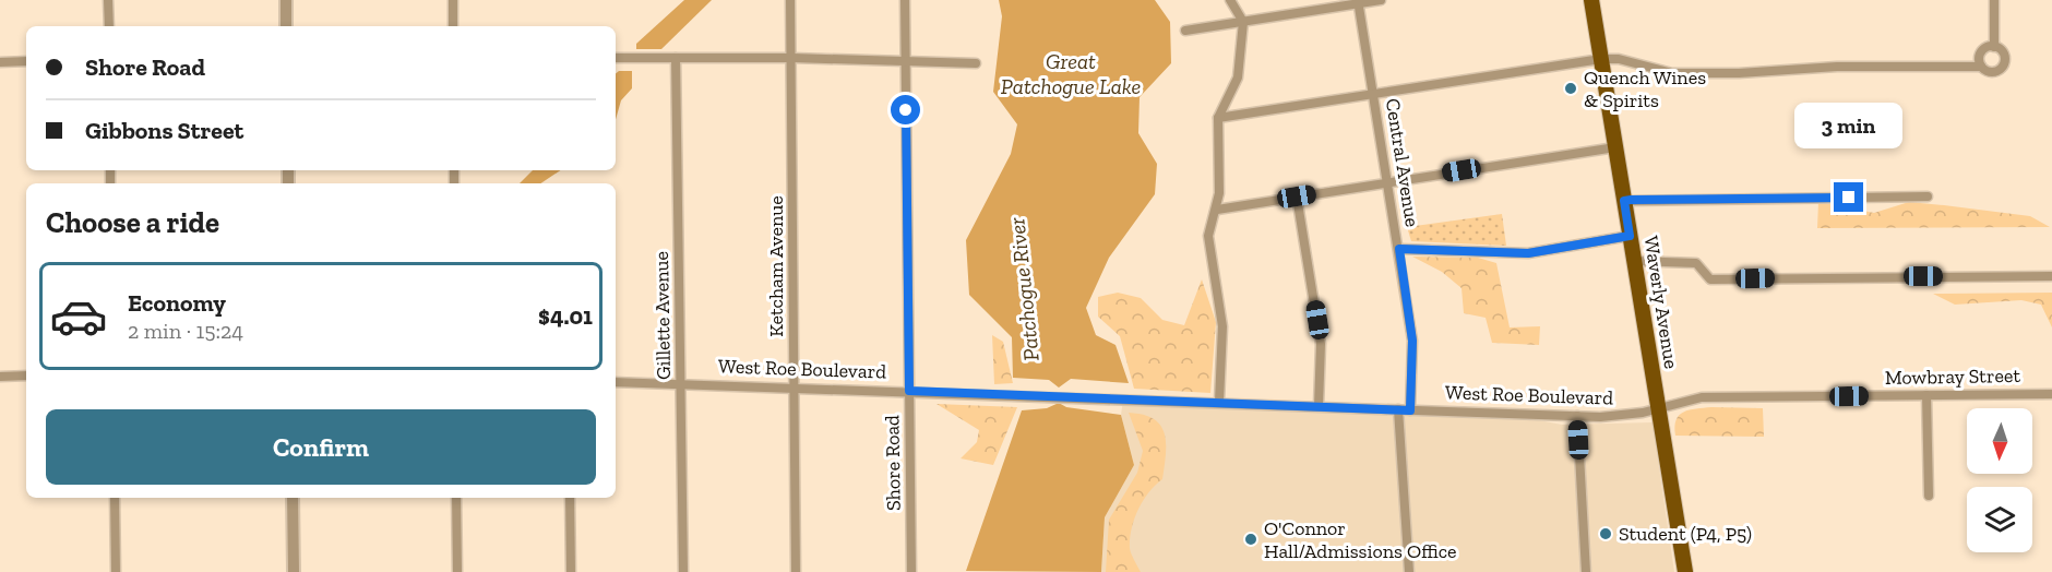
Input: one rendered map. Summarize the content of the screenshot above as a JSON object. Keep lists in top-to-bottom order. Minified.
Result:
{"streets":{"main road":["Waverly Avenue"],"street":["Central Avenue","Ketcham Avenue","Gillette Avenue","West Roe Boulevard","Mowbray Street","Shore Road"]},"crossings":[["Central Avenue","West Roe Boulevard"],["Ketcham Avenue","West Roe Boulevard"],["Waverly Avenue","West Roe Boulevard"],["Waverly Avenue","Mowbray Street"],["Gillette Avenue","West Roe Boulevard"],["West Roe Boulevard","Mowbray Street"],["West Roe Boulevard","Shore Road"]],"water":["Great Patchogue Lake","Patchogue River"],"places":["Quench Wines & Spirits","Student (P4, P5)","O'Connor Hall/Admissions Office"],"north":"bottom","page":{"banner":["Shore Road","Gibbons Street"],"bubble":"3 min","heading":"Choose a ride","list":[{"name":"Economy","note":"2 min · 15:24","value":"$4.01"}],"buttons":"Confirm"}}
